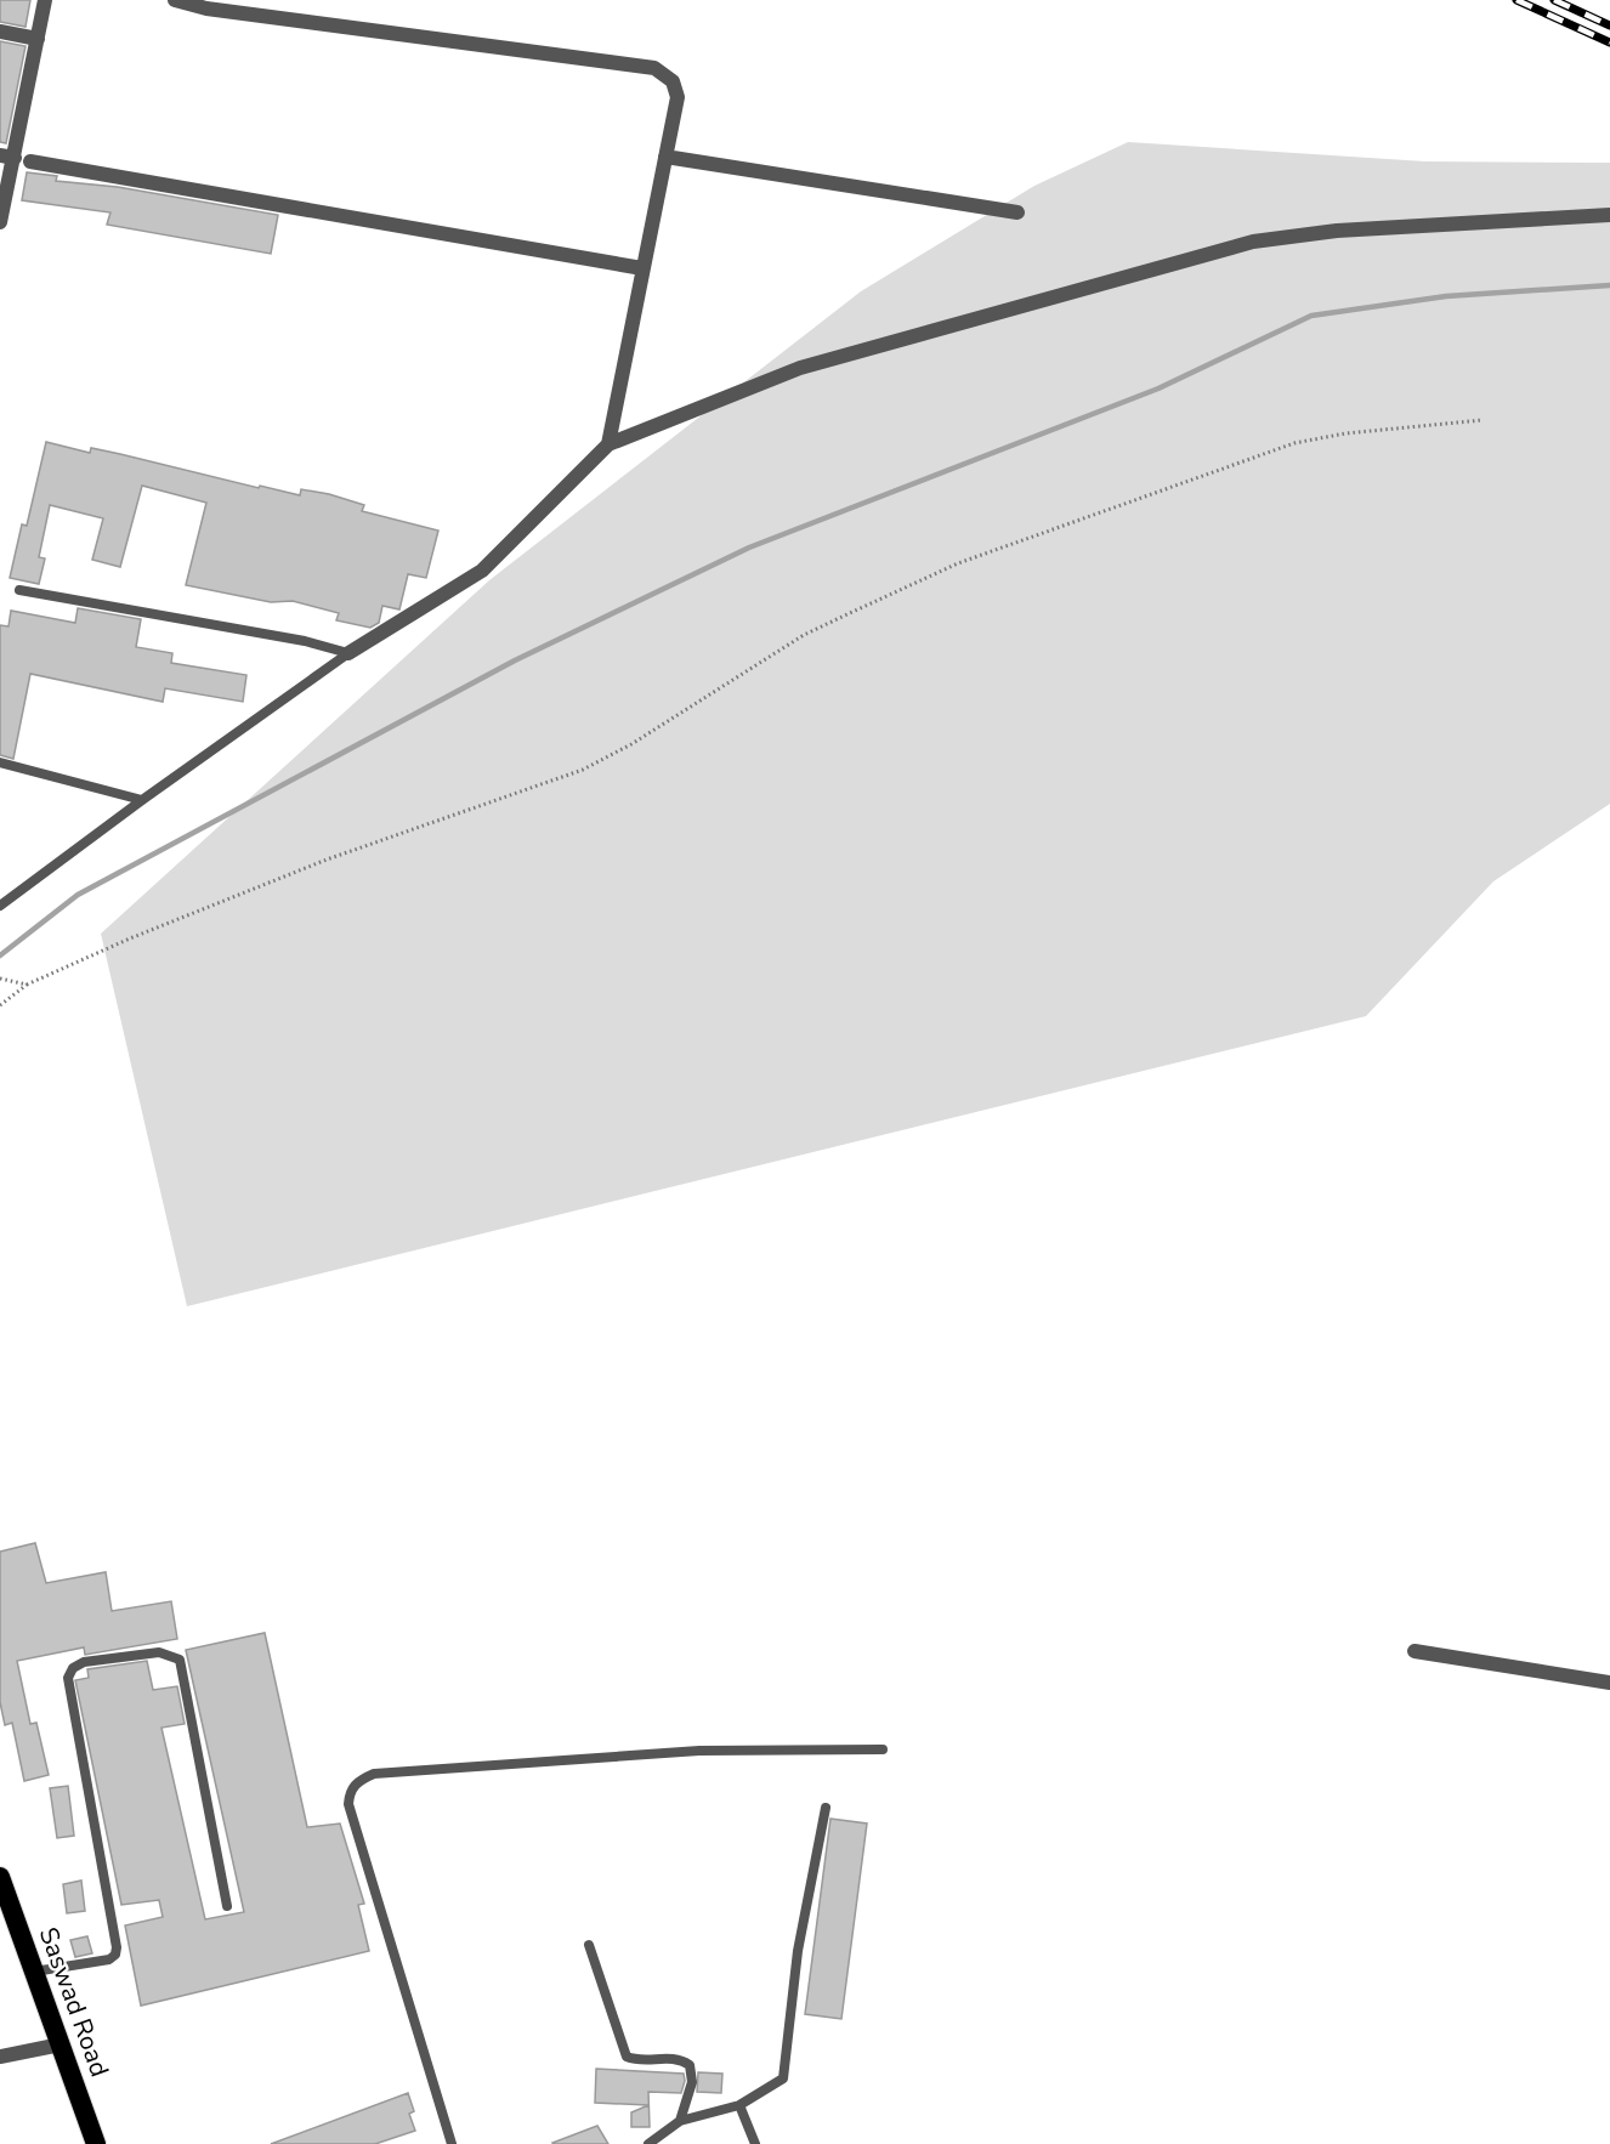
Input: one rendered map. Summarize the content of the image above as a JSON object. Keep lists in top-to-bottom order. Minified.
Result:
{"streets":{"highway":["Saswad Road"]}}
